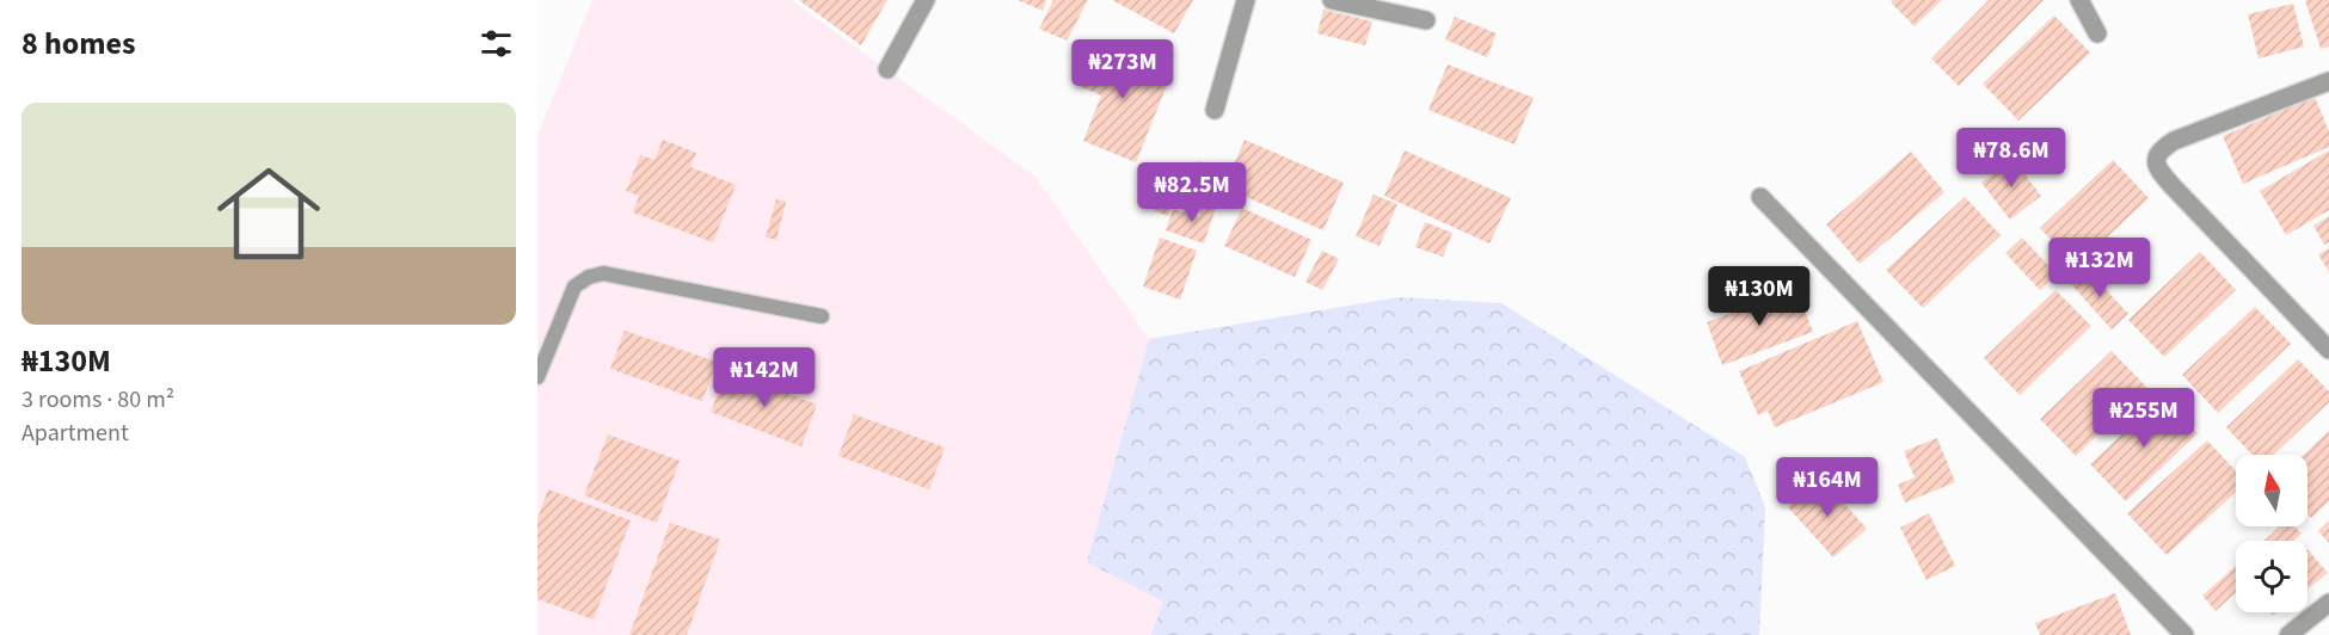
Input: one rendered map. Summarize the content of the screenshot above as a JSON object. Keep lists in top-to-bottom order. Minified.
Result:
{"north":"top","page":{"heading":"8 homes","price":["₦273M","₦78.6M","₦82.5M","₦132M","₦130M","₦142M","₦255M","₦164M"],"list":[{"name":"₦130M","note":"3 rooms · 80 m² · Apartment"}]}}
